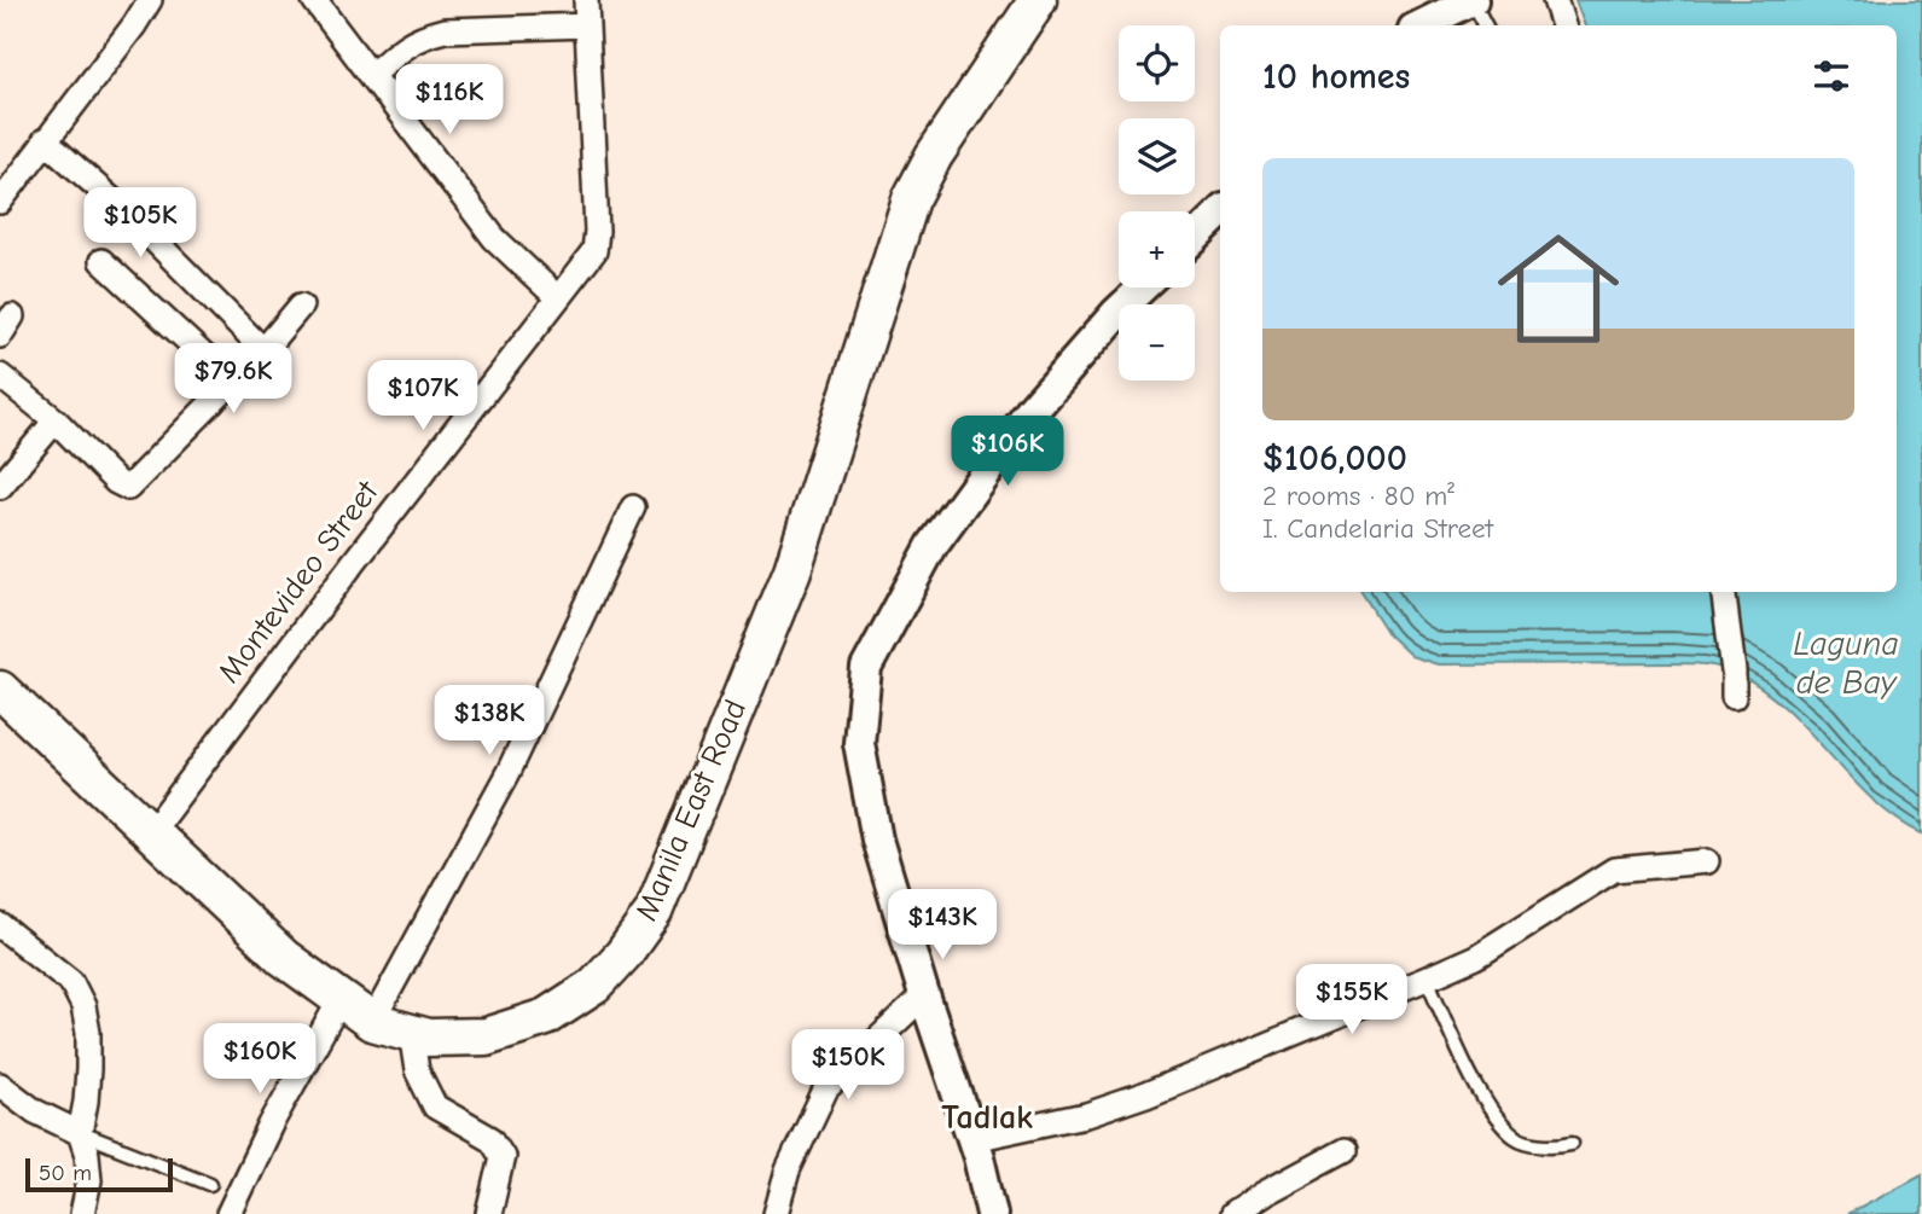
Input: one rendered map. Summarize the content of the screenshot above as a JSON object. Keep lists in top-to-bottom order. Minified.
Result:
{"streets":{"main road":["Manila East Road"],"street":["Montevideo Street"]},"crossings":[["Montevideo Street","Manila East Road"]],"districts":["Tadlak"],"water":["Laguna de Bay"],"scale_bar":"50 m","page":{"map_buttons":["+","−"],"heading":"10 homes","price":["$116K","$105K","$79.6K","$107K","$106K","$138K","$143K","$155K","$160K","$150K"],"list":[{"name":"$106,000","note":"2 rooms · 80 m² · I. Candelaria Street"}],"scale":"50 m"}}
